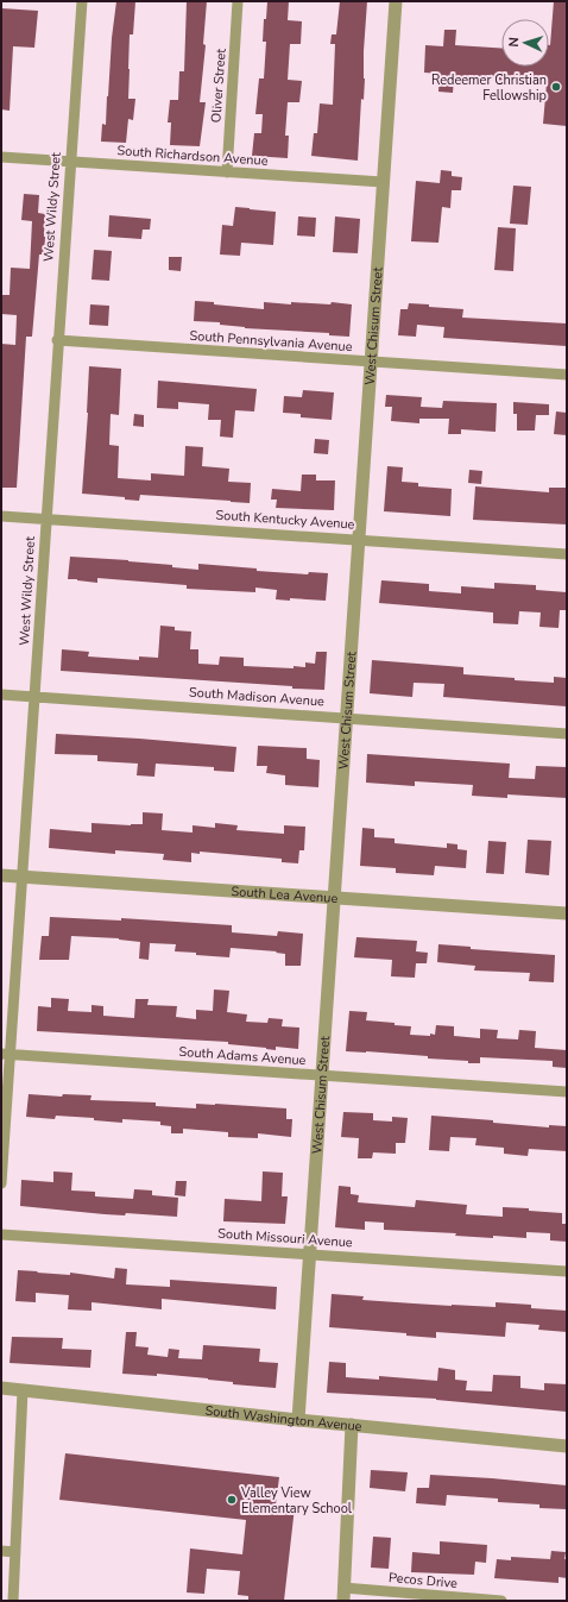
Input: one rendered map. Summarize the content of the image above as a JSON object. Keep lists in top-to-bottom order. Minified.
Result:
{"streets":{"street":["Oliver Street","South Richardson Avenue","West Wildy Street","West Chisum Street","South Pennsylvania Avenue","South Kentucky Avenue","South Madison Avenue","South Lea Avenue","South Adams Avenue","South Missouri Avenue","South Washington Avenue","Pecos Drive"]},"crossings":[["Oliver Street","South Richardson Avenue"],["South Richardson Avenue","West Wildy Street"],["South Richardson Avenue","West Chisum Street"],["West Wildy Street","South Pennsylvania Avenue"],["West Wildy Street","South Kentucky Avenue"],["West Wildy Street","South Madison Avenue"],["West Wildy Street","South Lea Avenue"],["West Wildy Street","South Adams Avenue"],["West Chisum Street","South Pennsylvania Avenue"],["West Chisum Street","South Kentucky Avenue"],["West Chisum Street","South Madison Avenue"],["West Chisum Street","South Lea Avenue"],["West Chisum Street","South Adams Avenue"],["West Chisum Street","South Missouri Avenue"],["West Chisum Street","South Washington Avenue"]],"places":["Redeemer Christian Fellowship","Valley View Elementary School"],"north":"left"}
